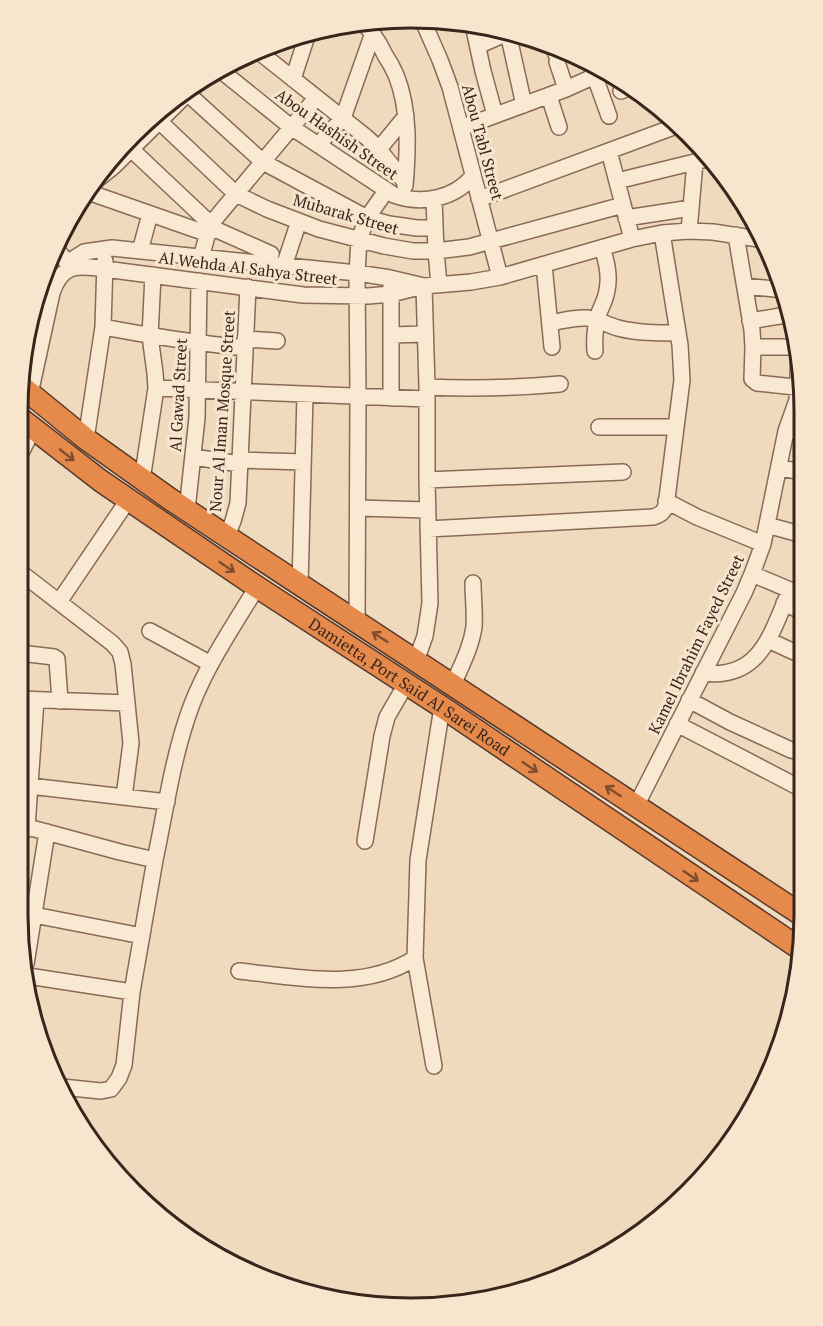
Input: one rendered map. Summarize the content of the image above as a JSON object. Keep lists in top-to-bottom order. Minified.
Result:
{"streets":{"highway":["Damietta, Port Said Al Sarei Road"],"street":["Abou Hashish Street","Abou Tabl Street","Mubarak Street","Al Wehda Al Sahya Street","Al Gawad Street","Nour Al Iman Mosque Street","Kamel Ibrahim Fayed Street"]},"crossings":[["Abou Hashish Street","Abou Tabl Street"],["Abou Tabl Street","Mubarak Street"],["Abou Tabl Street","Al Wehda Al Sahya Street"],["Al Wehda Al Sahya Street","Al Gawad Street"],["Al Wehda Al Sahya Street","Nour Al Iman Mosque Street"],["Al Gawad Street","Damietta, Port Said Al Sarei Road"],["Nour Al Iman Mosque Street","Damietta, Port Said Al Sarei Road"],["Kamel Ibrahim Fayed Street","Damietta, Port Said Al Sarei Road"]]}
